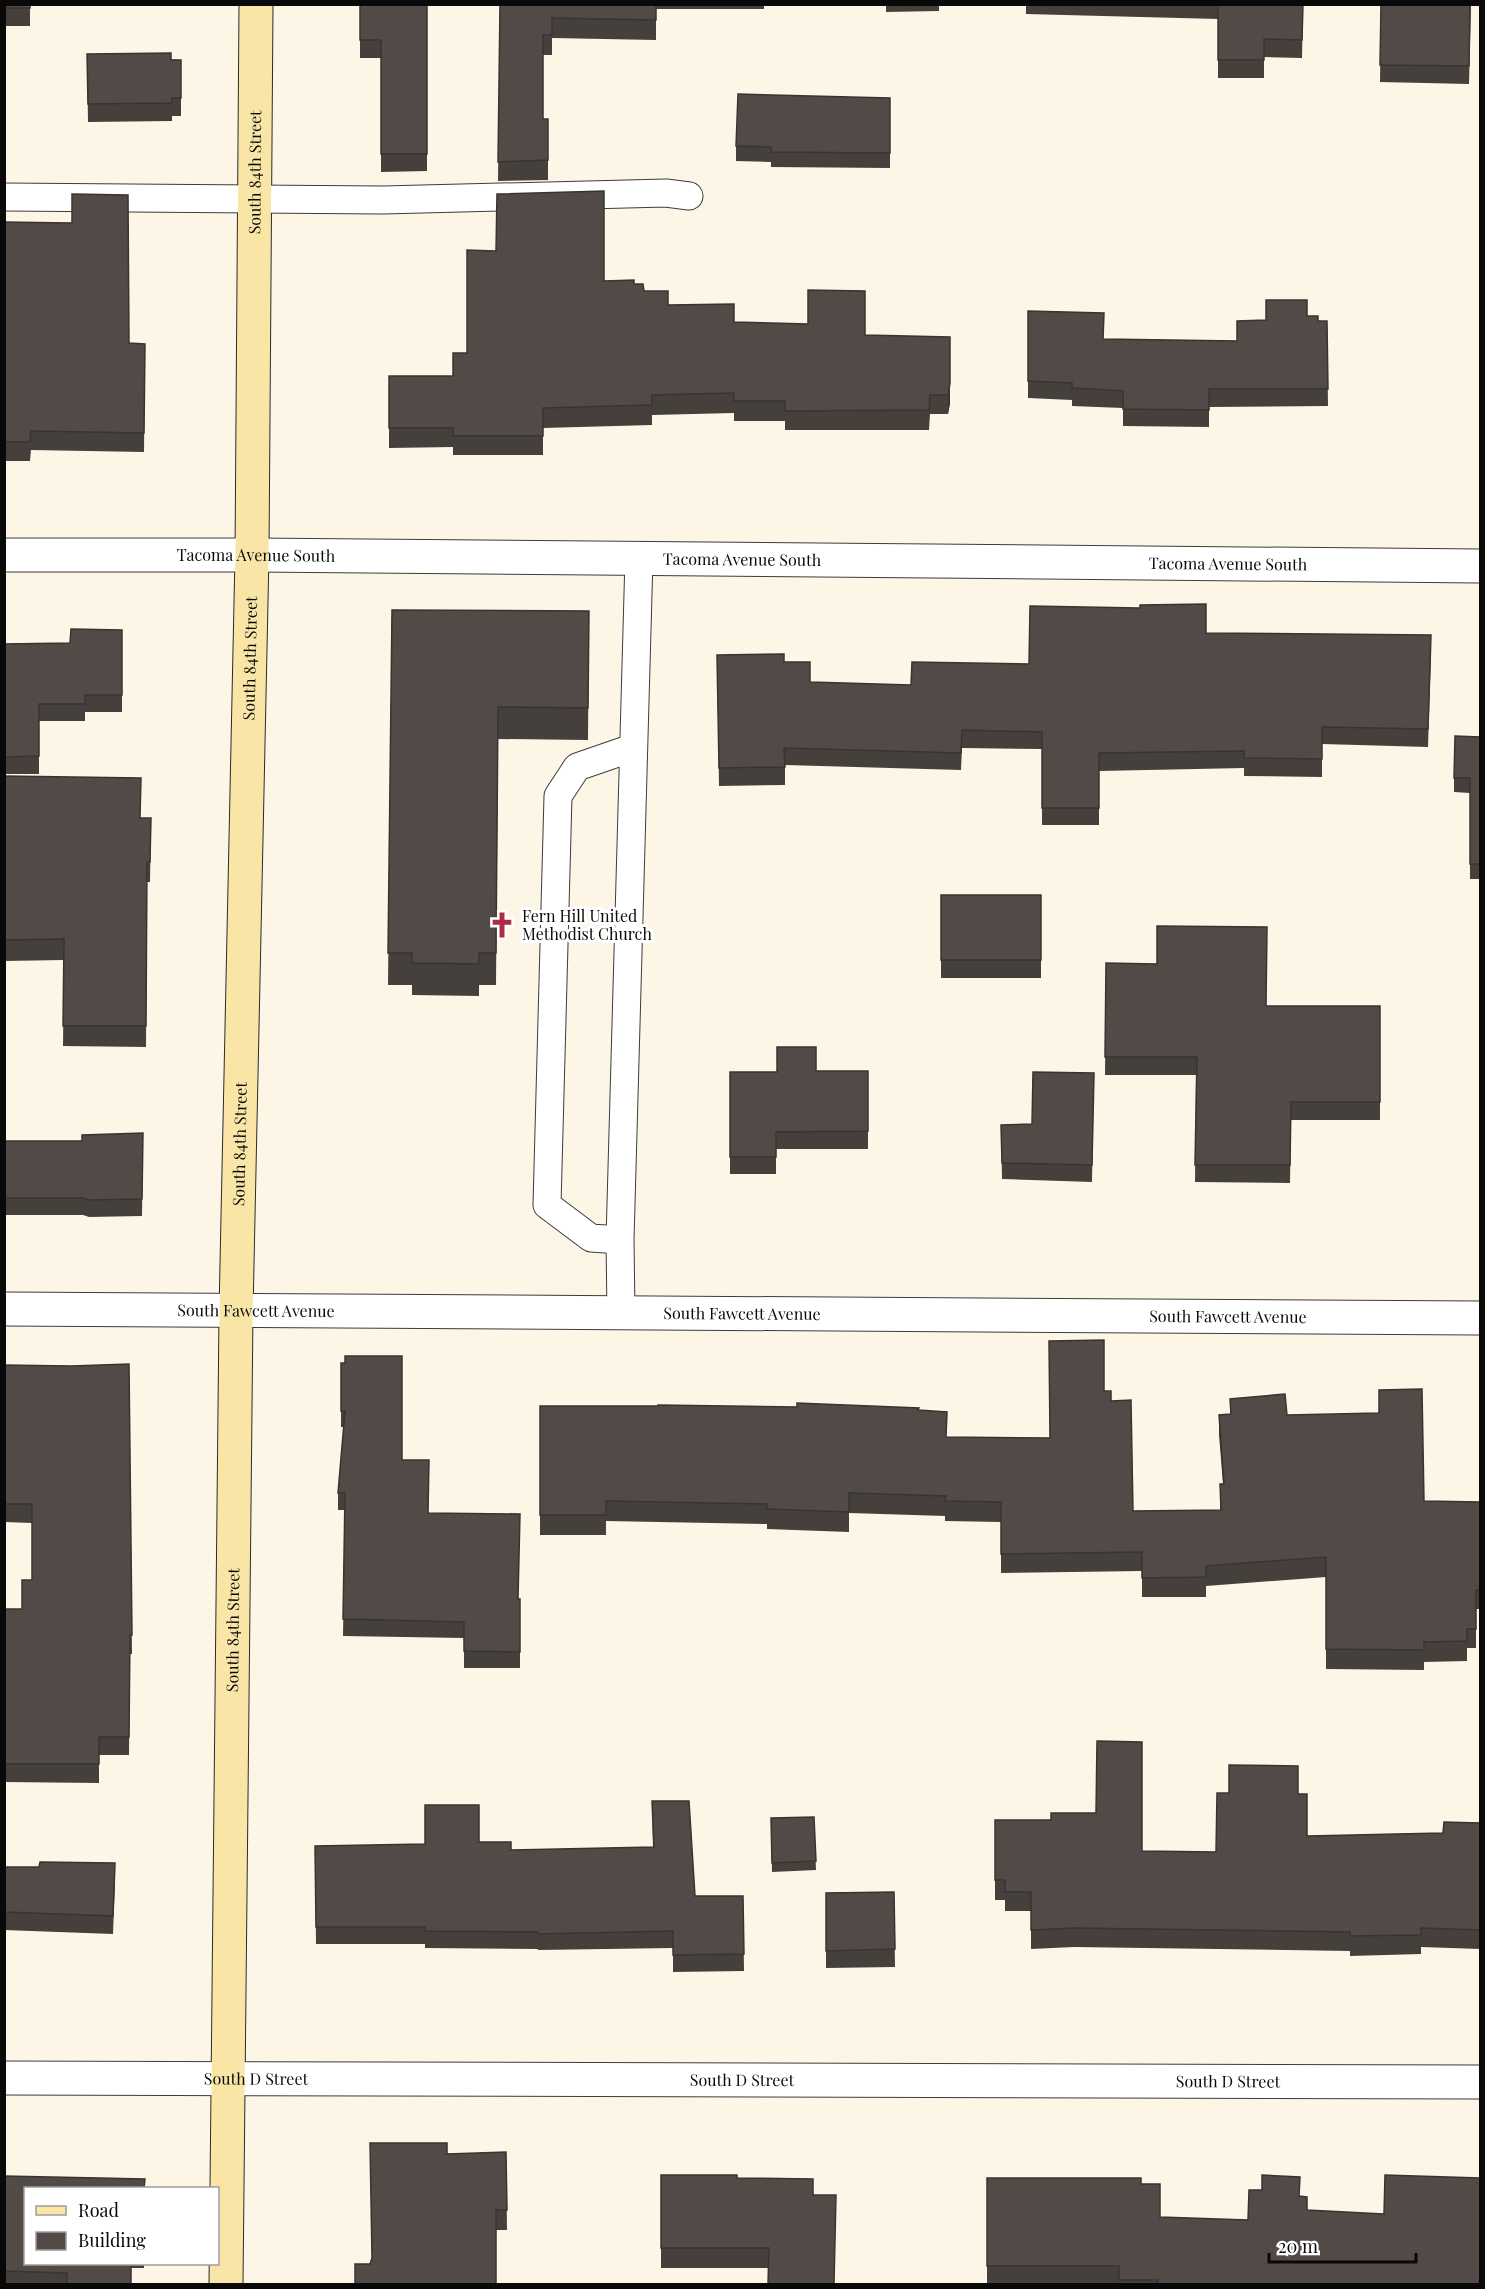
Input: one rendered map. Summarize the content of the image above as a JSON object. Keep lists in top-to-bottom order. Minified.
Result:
{"streets":{"main road":["South 84th Street"],"street":["Tacoma Avenue South","South Fawcett Avenue","South D Street"]},"crossings":[["South 84th Street","Tacoma Avenue South"],["South 84th Street","South Fawcett Avenue"],["South 84th Street","South D Street"]],"places":{"church":["Fern Hill United Methodist Church"]},"legend":["Road","Building"],"scale_bar":"20 m"}
